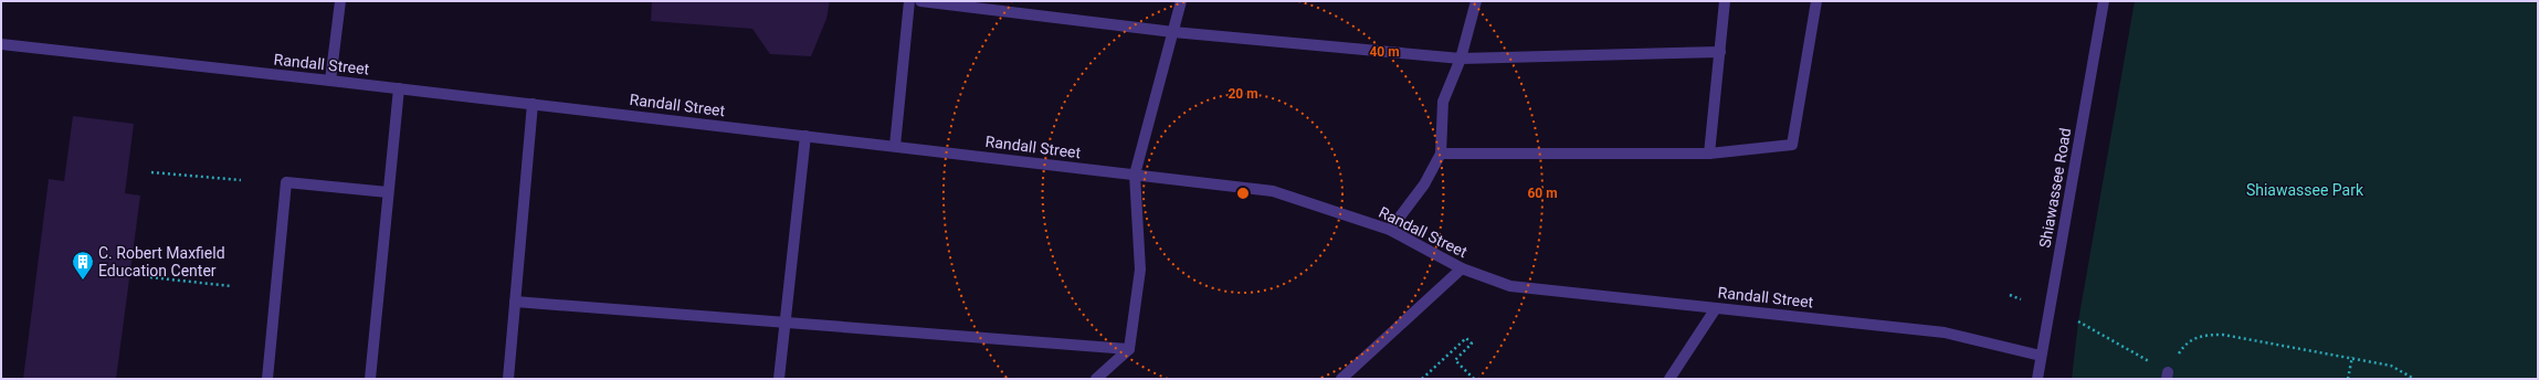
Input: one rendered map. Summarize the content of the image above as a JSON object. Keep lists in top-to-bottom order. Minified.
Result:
{"streets":{"street":["Randall Street","Shiawassee Road"]},"crossings":[["Randall Street","Shiawassee Road"]],"parks":["Shiawassee Park"],"places":{"building":["C. Robert Maxfield Education Center"]},"rings":["40 m","20 m","60 m"]}
